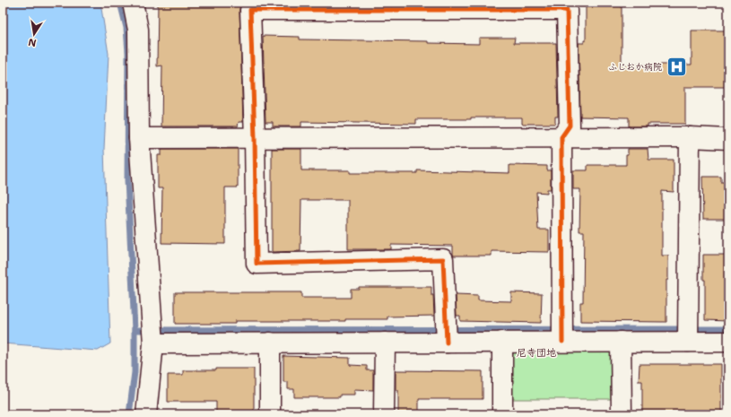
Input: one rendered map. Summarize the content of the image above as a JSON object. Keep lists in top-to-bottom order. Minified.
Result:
{"districts":["尼寺団地"],"places":{"hospital":["ふじおか病院"]},"north":"bottom"}
